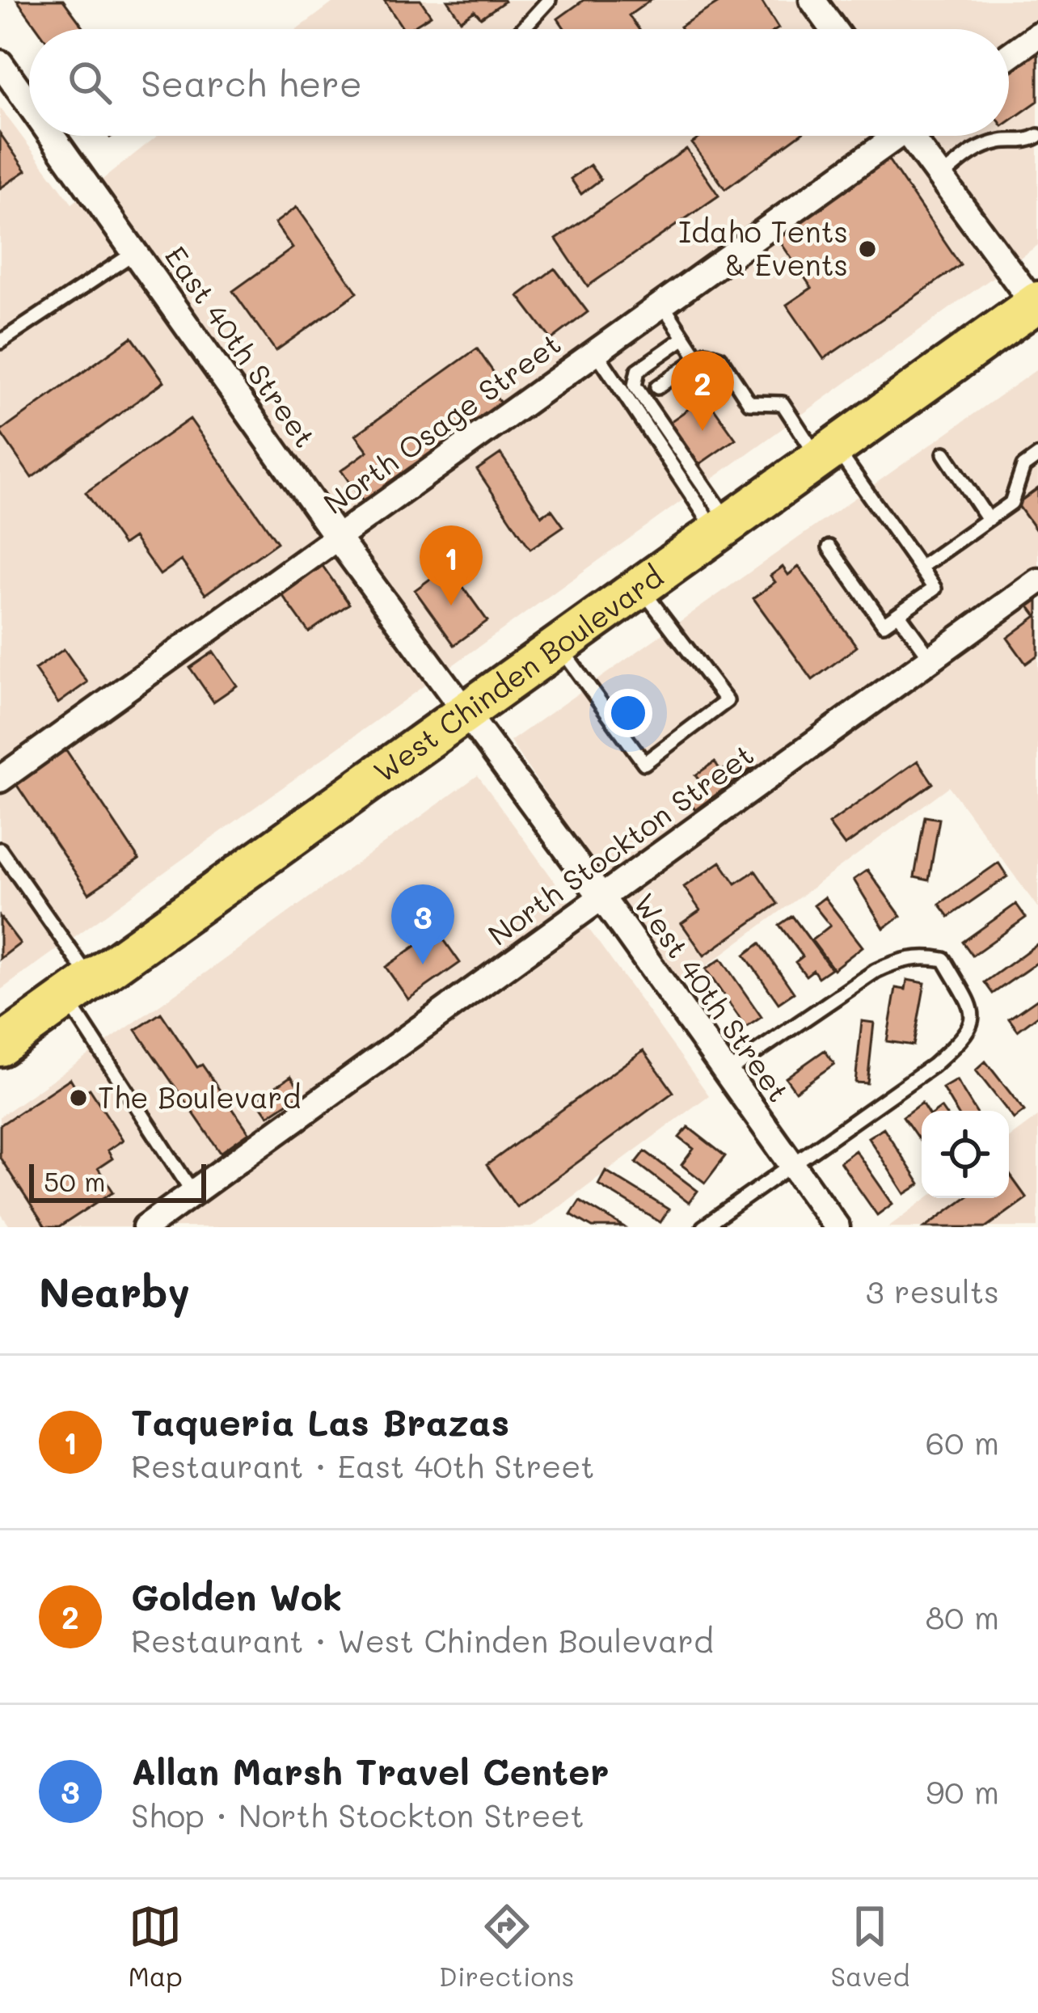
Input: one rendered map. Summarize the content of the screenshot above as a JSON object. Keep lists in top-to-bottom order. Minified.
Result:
{"streets":{"main road":["West Chinden Boulevard"],"street":["East 40th Street","North Osage Street","North Stockton Street","West 40th Street"]},"crossings":[["East 40th Street","North Osage Street"],["East 40th Street","West Chinden Boulevard"],["East 40th Street","West 40th Street"],["West Chinden Boulevard","West 40th Street"],["North Stockton Street","West 40th Street"]],"places":["Idaho Tents & Events","The Boulevard"],"scale_bar":"50 m","page":{"search":"Search here","pins":["2","1","3"],"scale":"50 m","heading":["Nearby","3 results"],"list":[{"mark":"1","name":"Taqueria Las Brazas","note":"Restaurant · East 40th Street","value":"60 m"},{"mark":"2","name":"Golden Wok","note":"Restaurant · West Chinden Boulevard","value":"80 m"},{"mark":"3","name":"Allan Marsh Travel Center","note":"Shop · North Stockton Street","value":"90 m"}],"nav":["Map","Directions","Saved"]}}
